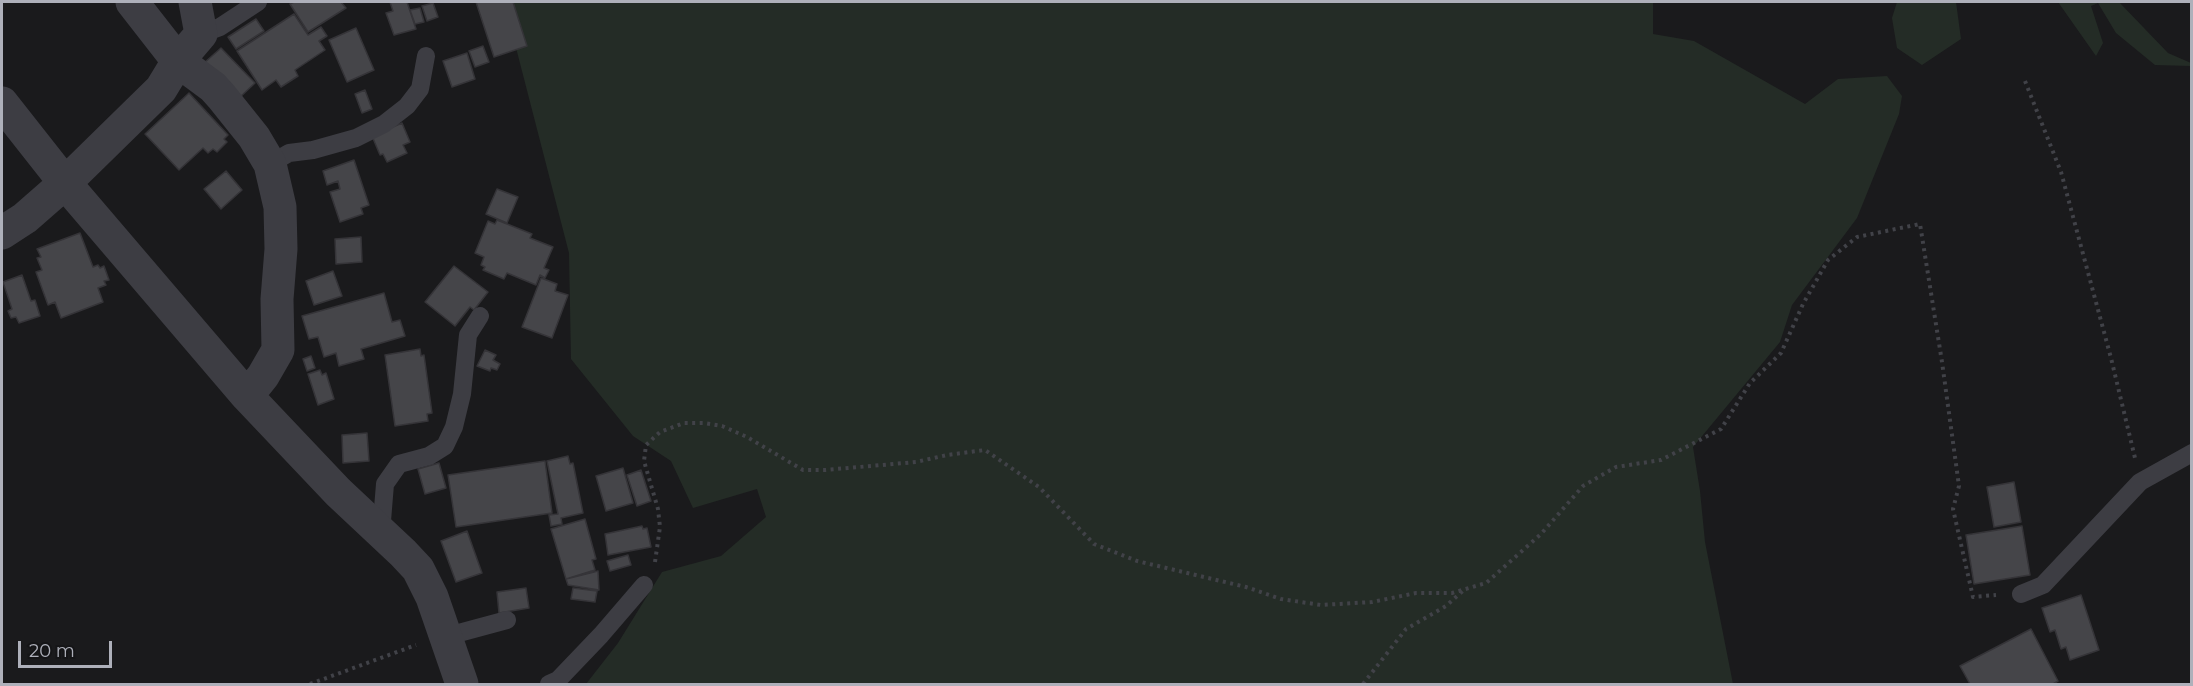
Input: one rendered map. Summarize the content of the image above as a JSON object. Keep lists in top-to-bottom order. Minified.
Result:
{"scale_bar":"20 m"}
